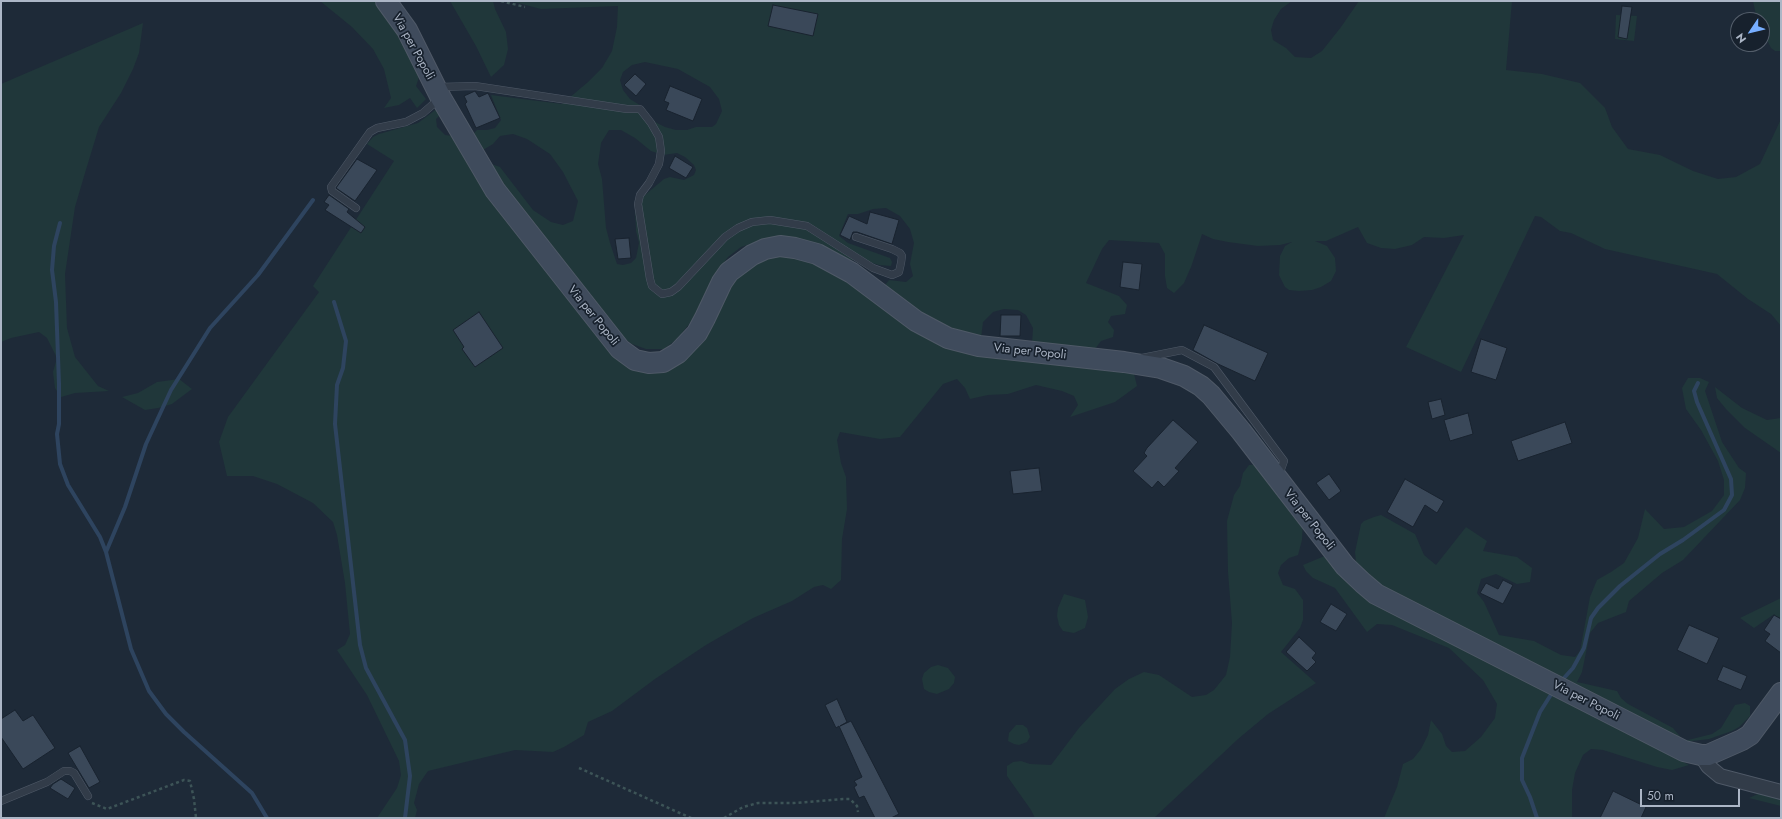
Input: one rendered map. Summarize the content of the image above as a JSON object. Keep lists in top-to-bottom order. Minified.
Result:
{"streets":{"main road":["Via per Popoli"]},"scale_bar":"50 m","north":"bottom left"}
